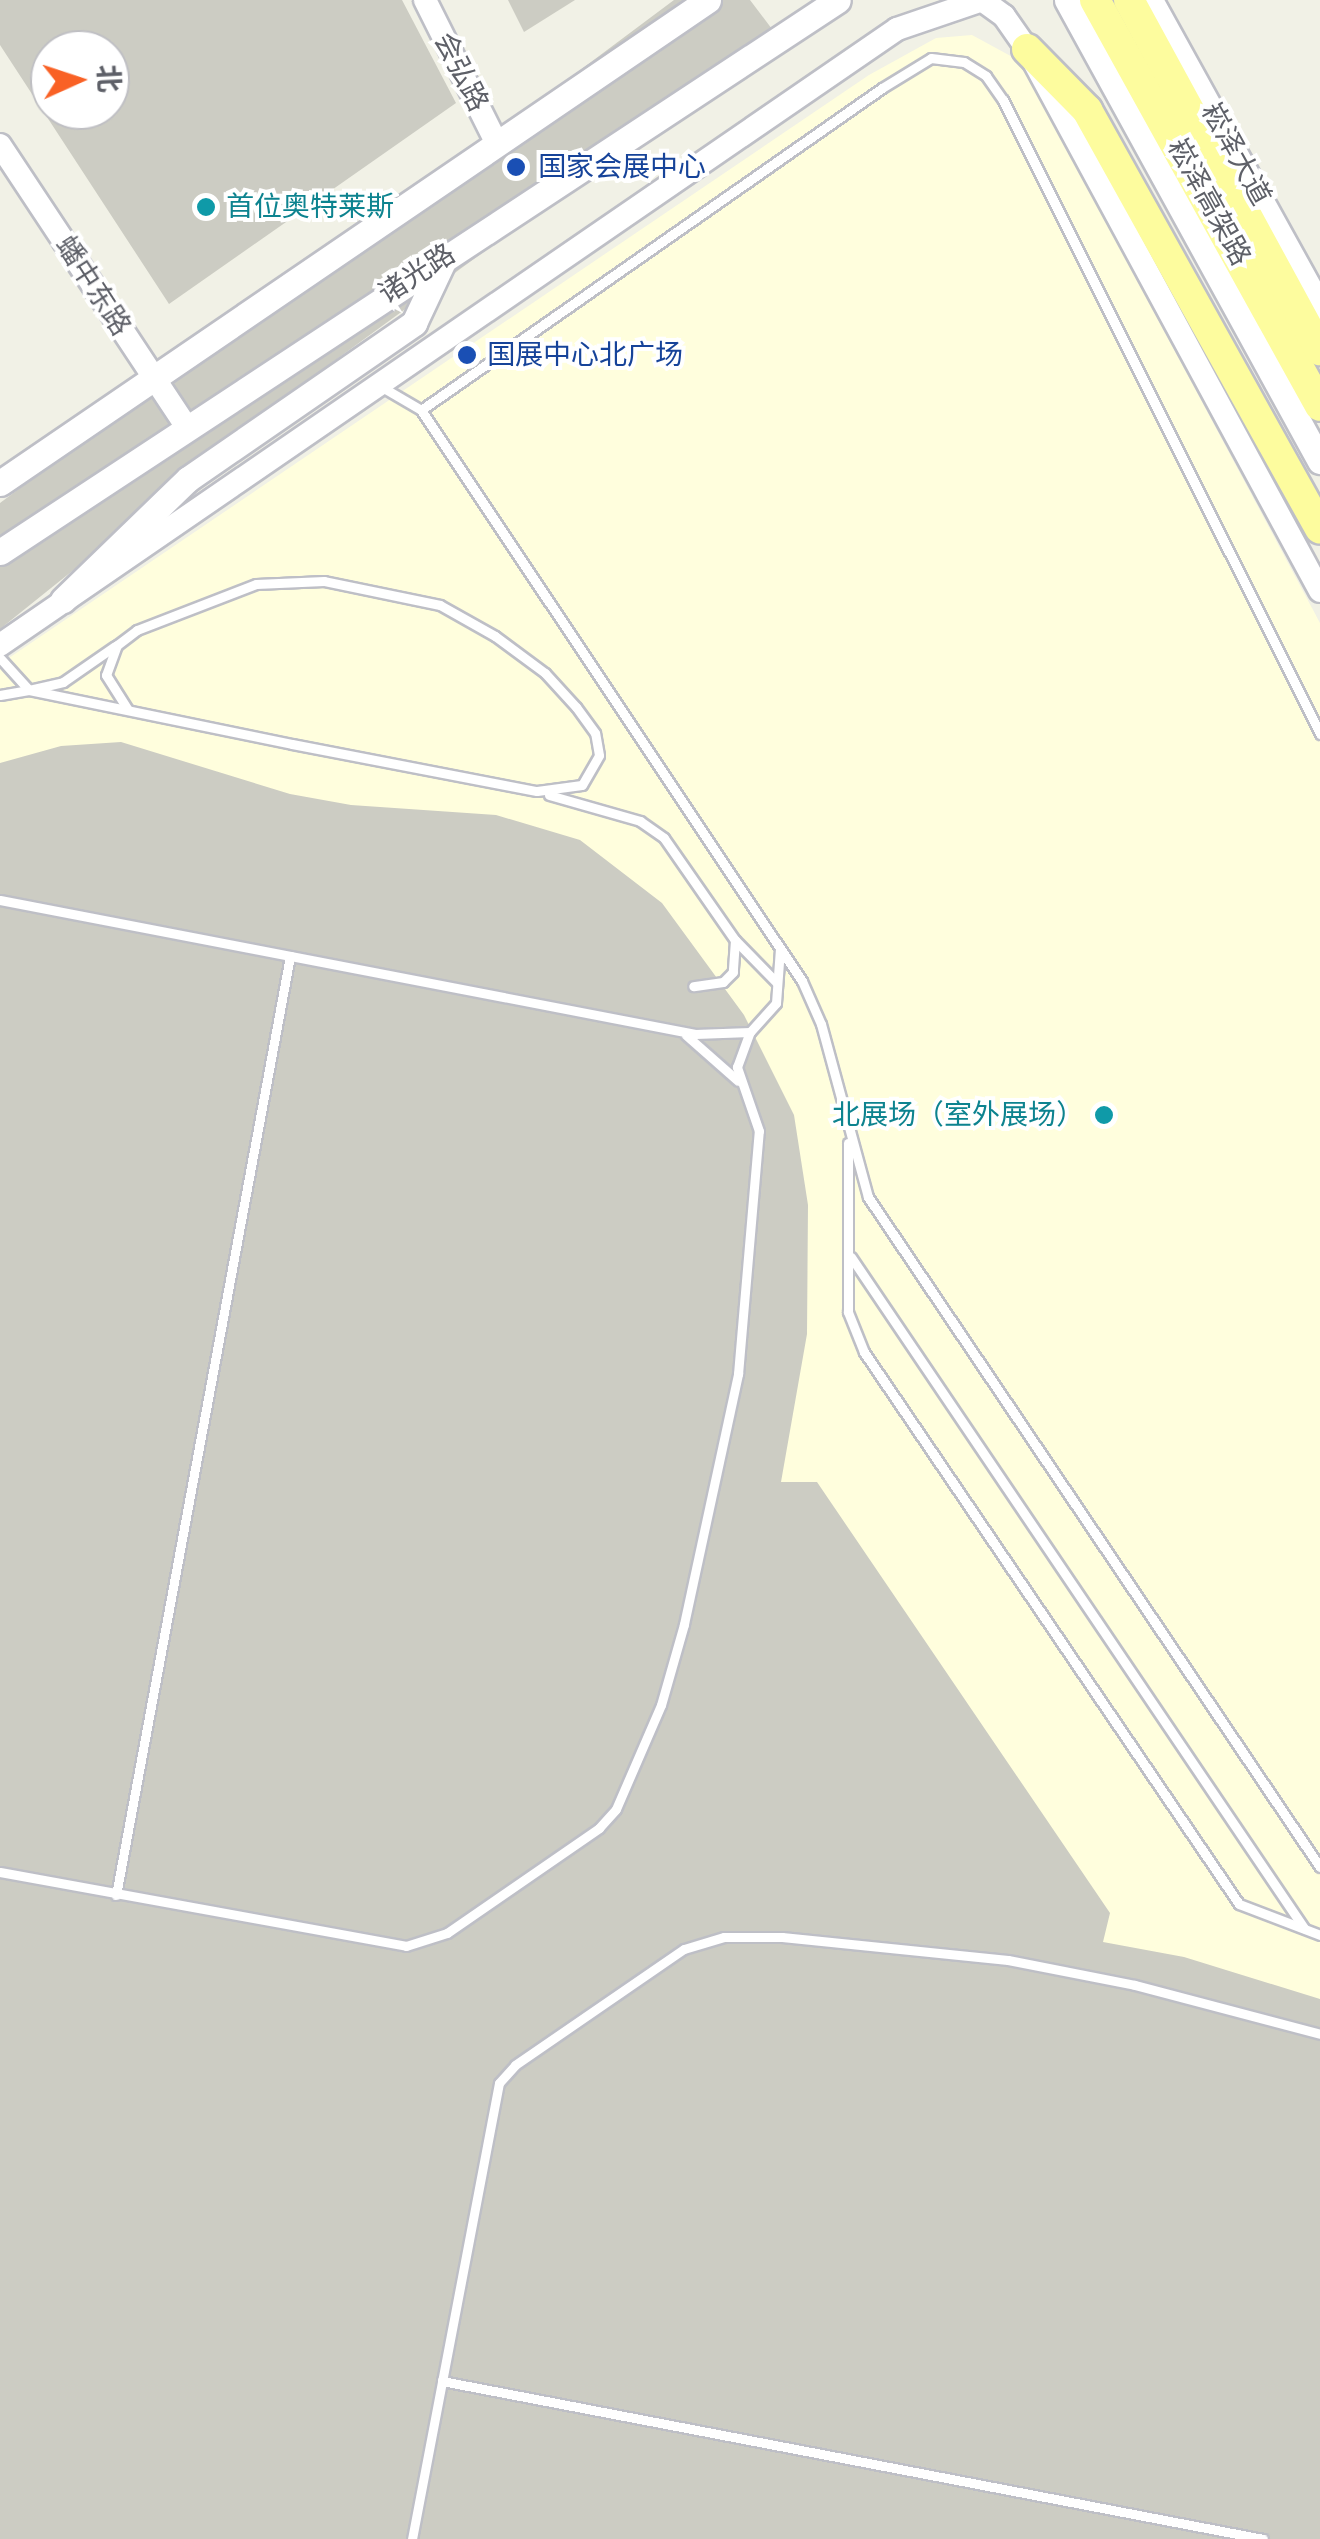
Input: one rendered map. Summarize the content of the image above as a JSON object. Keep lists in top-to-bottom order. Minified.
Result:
{"streets":{"highway":["崧泽高架路"],"main road":["崧泽大道","诸光路"],"street":["会弘路","蟠中东路"]},"crossings":[["诸光路","蟠中东路"]],"places":["国家会展中心","首位奥特莱斯","国展中心北广场","北展场（室外展场）"],"north":"right"}
